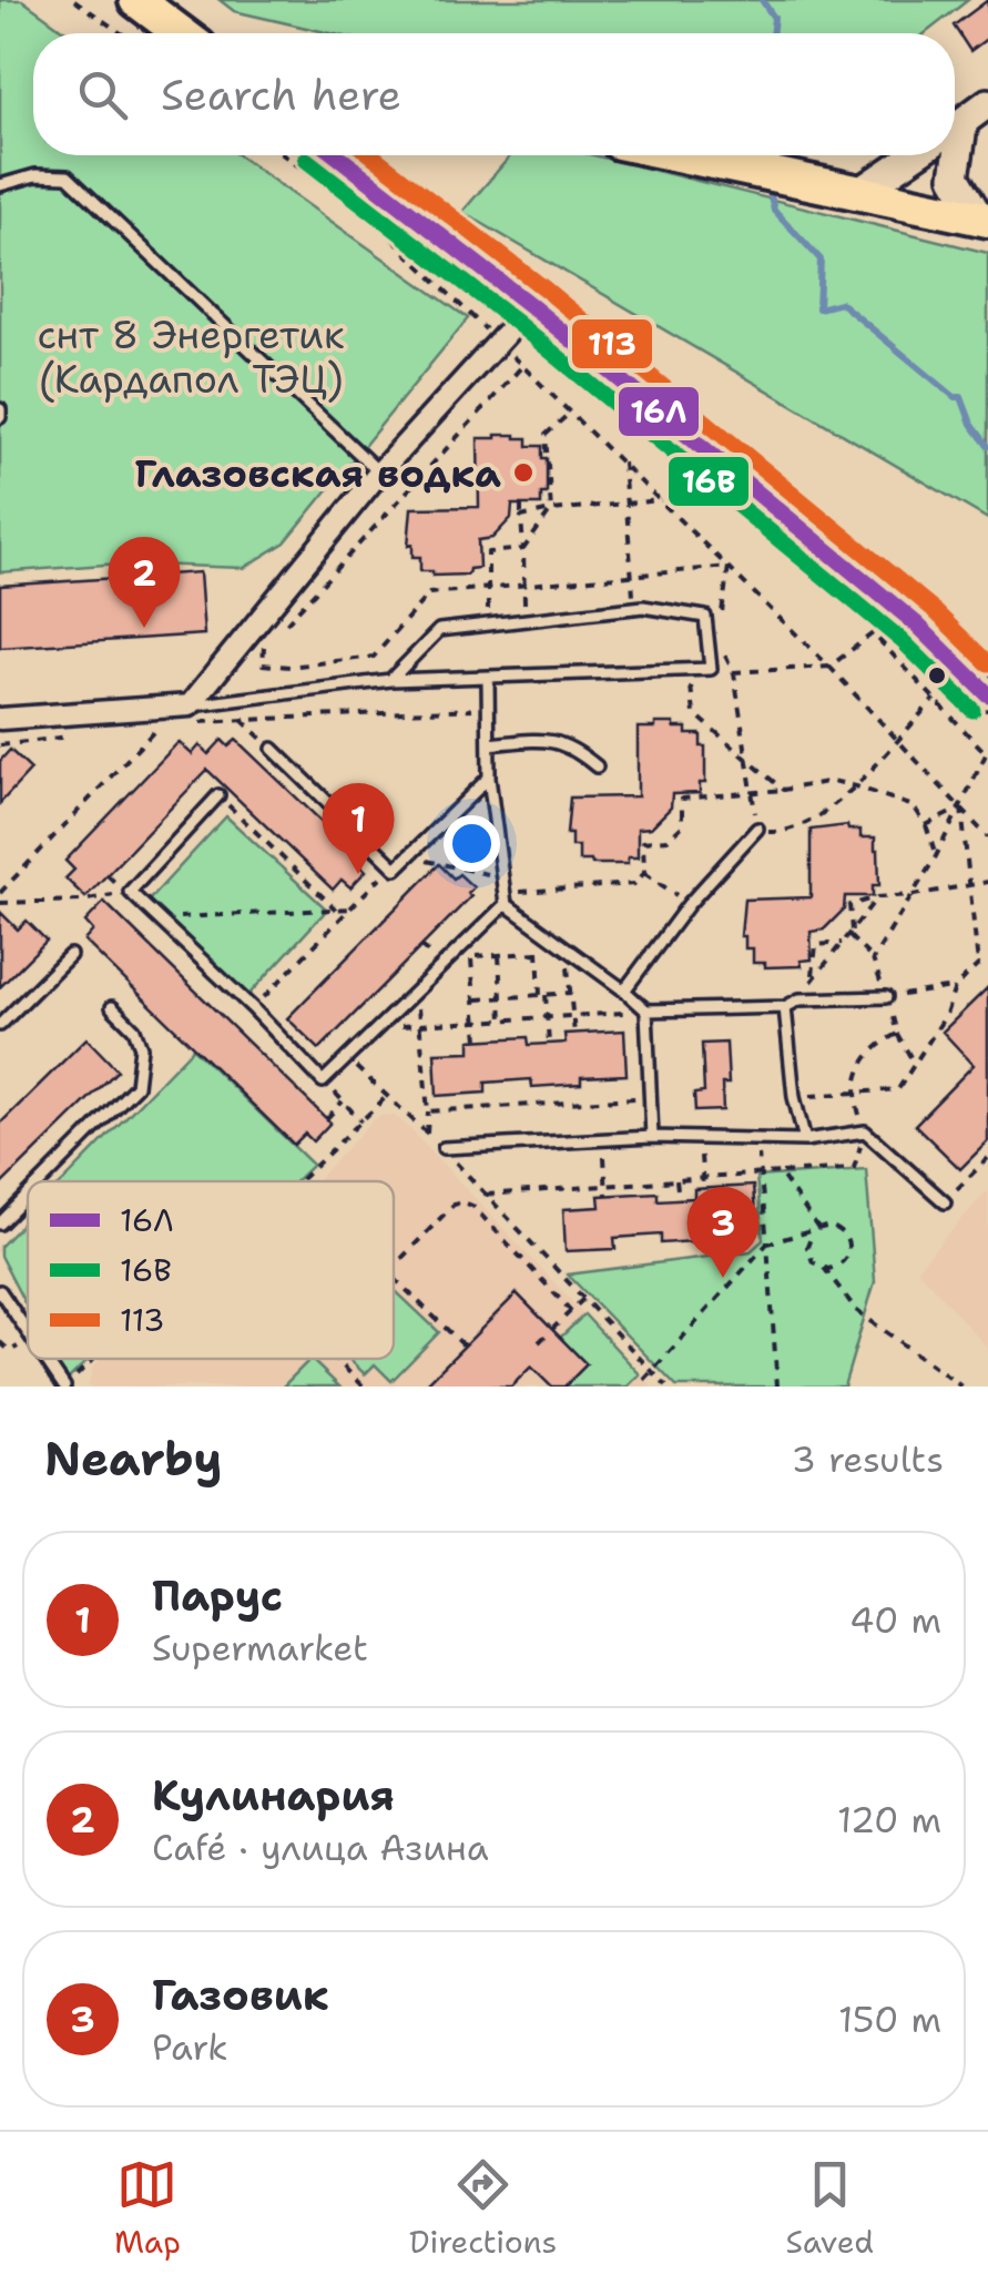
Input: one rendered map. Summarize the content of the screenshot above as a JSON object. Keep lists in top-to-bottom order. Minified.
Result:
{"parks":["снт 8 Энергетик (Кардапол ТЭЦ)"],"places":["Глазовская водка"],"lines":["transit line 16Л","transit line 113","transit line 16В"],"legend":["16Л","16В","113"],"page":{"search":"Search here","pins":["2","1","3"],"heading":["Nearby","3 results"],"list":[{"mark":"1","name":"Парус","note":"Supermarket","value":"40 m"},{"mark":"2","name":"Кулинария","note":"Café · улица Азина","value":"120 m"},{"mark":"3","name":"Газовик","note":"Park","value":"150 m"}],"nav":["Map","Directions","Saved"]}}
